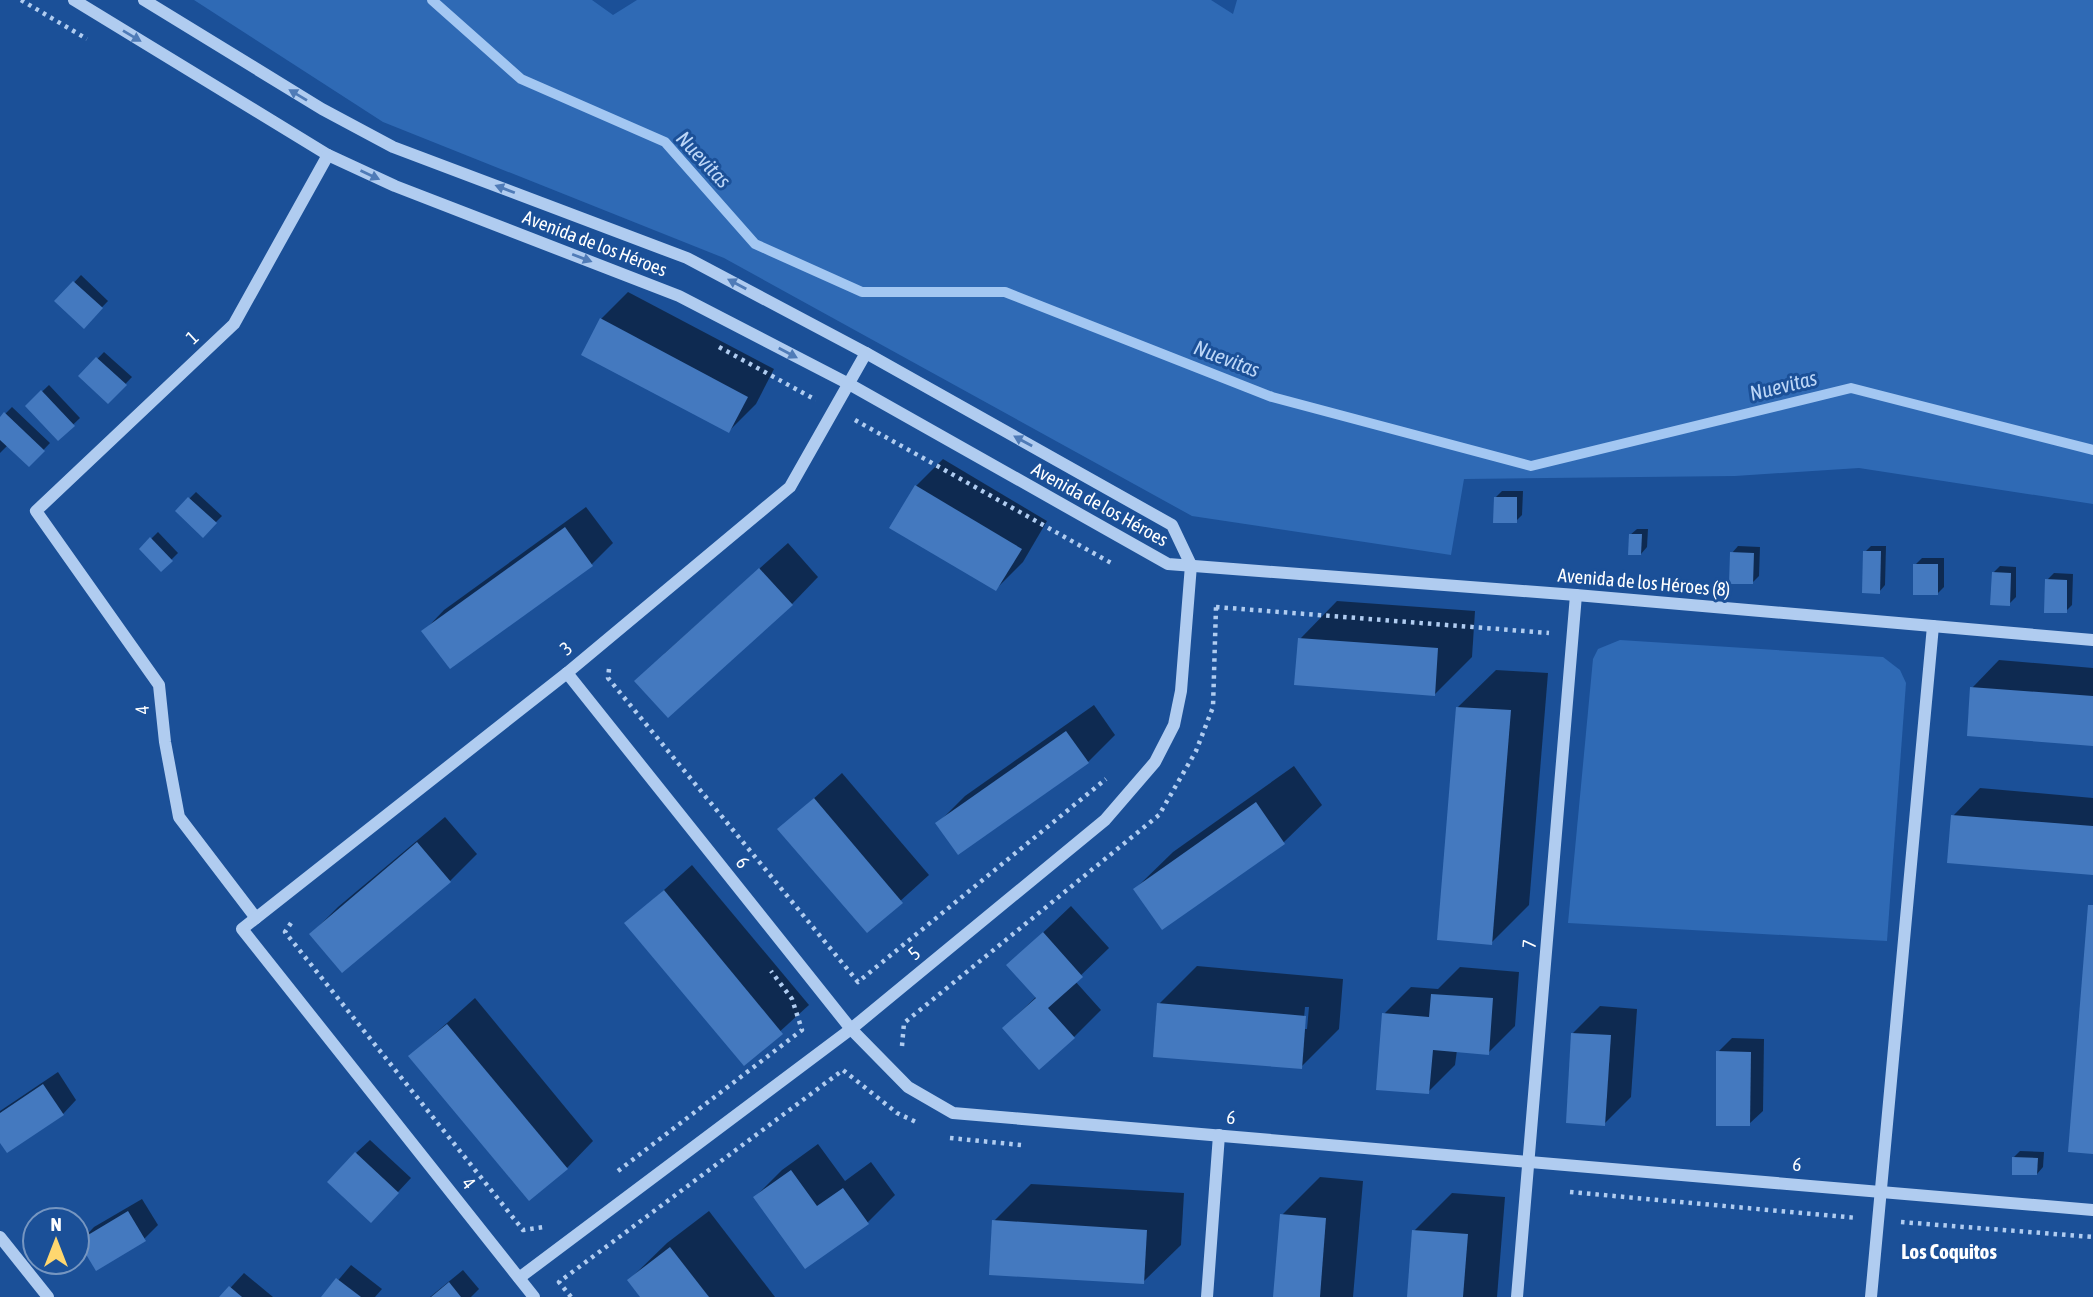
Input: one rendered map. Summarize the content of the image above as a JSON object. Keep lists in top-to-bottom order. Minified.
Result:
{"streets":{"street":["Avenida de los Héroes","1","Avenida de los Héroes (8)","3","4","6","7","5"]},"crossings":[["Avenida de los Héroes","1"],["Avenida de los Héroes","Avenida de los Héroes (8)"],["Avenida de los Héroes","3"],["Avenida de los Héroes","5"],["1","4"],["Avenida de los Héroes (8)","7"],["Avenida de los Héroes (8)","5"],["3","4"],["3","6"],["4","5"],["6","7"],["6","5"]],"districts":["Los Coquitos"],"water":["Nuevitas"],"north":"top"}
